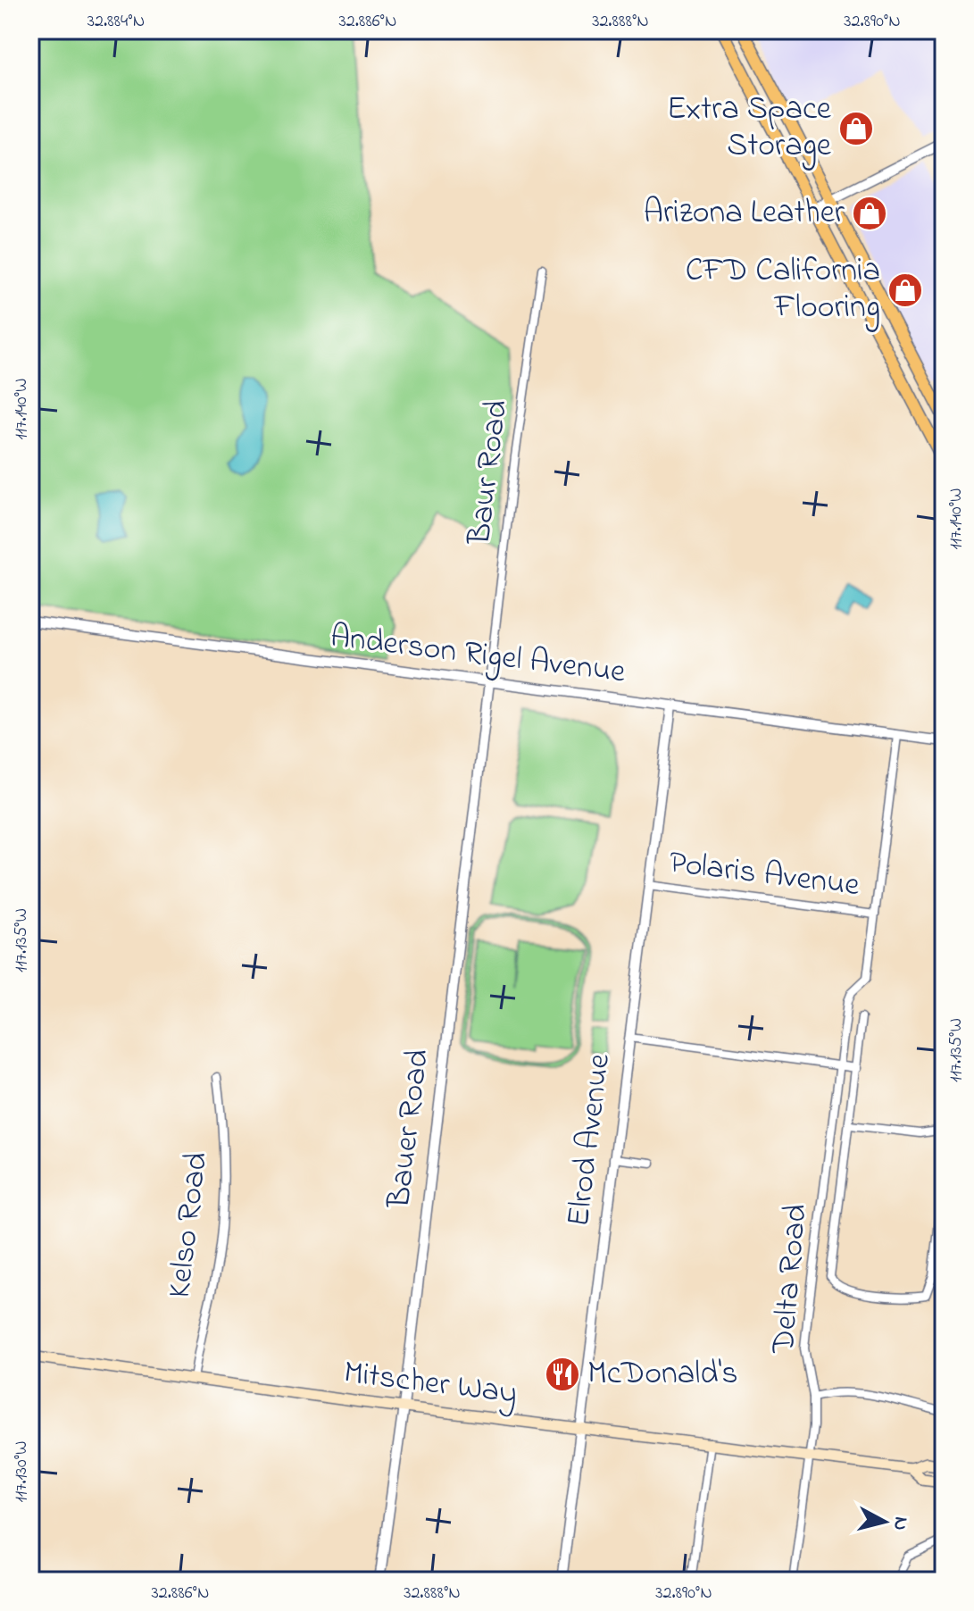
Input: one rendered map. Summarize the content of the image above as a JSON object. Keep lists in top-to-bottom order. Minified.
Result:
{"streets":{"main road":["Mitscher Way"],"street":["Baur Road","Anderson Rigel Avenue","Polaris Avenue","Bauer Road","Elrod Avenue","Kelso Road","Delta Road"]},"crossings":[["Baur Road","Anderson Rigel Avenue"],["Baur Road","Bauer Road"],["Anderson Rigel Avenue","Bauer Road"],["Anderson Rigel Avenue","Elrod Avenue"],["Polaris Avenue","Elrod Avenue"],["Polaris Avenue","Delta Road"],["Bauer Road","Mitscher Way"],["Elrod Avenue","Mitscher Way"],["Kelso Road","Mitscher Way"],["Delta Road","Mitscher Way"]],"places":{"shop":["Extra Space Storage","Arizona Leather","CFD California Flooring"],"restaurant":["McDonald's"]},"north":"right","coordinates":["32.884°N","32.886°N","32.888°N","32.890°N","117.140°W","117.135°W","117.130°W"]}
